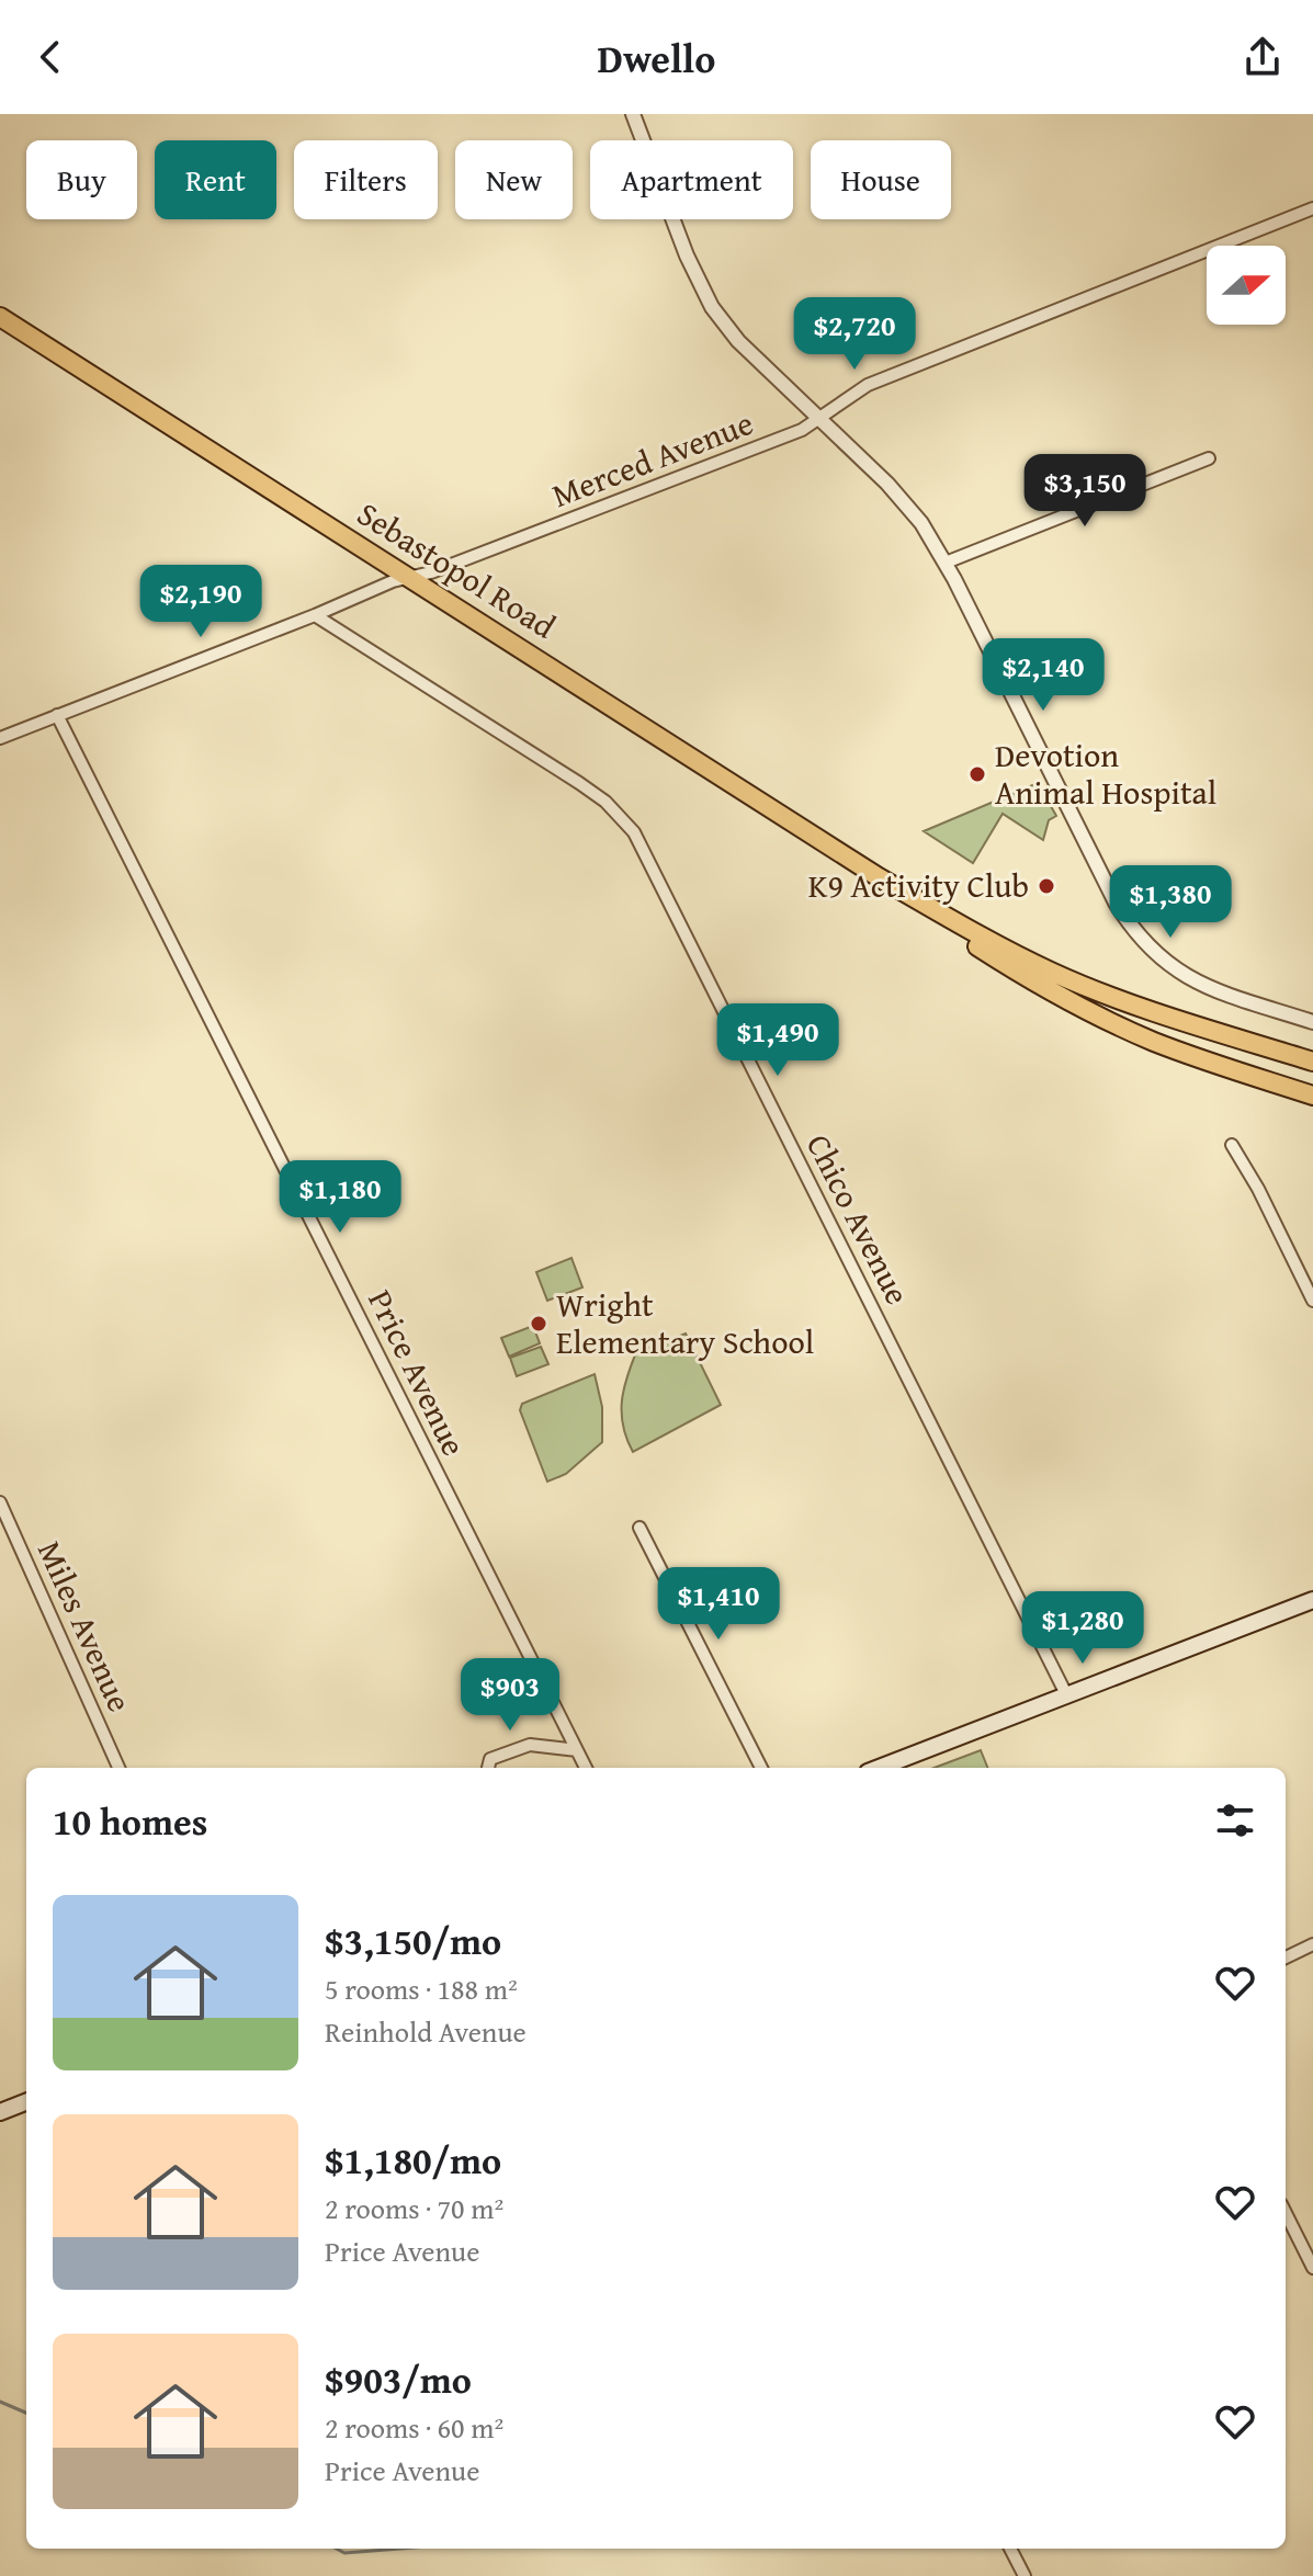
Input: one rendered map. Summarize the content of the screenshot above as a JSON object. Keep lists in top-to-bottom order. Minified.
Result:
{"streets":{"main road":["Sebastopol Road"],"street":["Merced Avenue","Chico Avenue","Price Avenue","Miles Avenue"]},"crossings":[["Merced Avenue","Sebastopol Road"],["Merced Avenue","Chico Avenue"],["Merced Avenue","Price Avenue"]],"places":["Devotion Animal Hospital","K9 Activity Club","Wright Elementary School"],"north":"right","page":{"header":"Dwello","chip":["Buy","Rent","Filters","New","Apartment","House"],"price":["$2,720","$3,150","$2,190","$2,140","$1,380","$1,490","$1,180","$1,410","$1,280","$903"],"heading":"10 homes","list":[{"name":"$3,150/mo","note":"5 rooms · 188 m² · Reinhold Avenue"},{"name":"$1,180/mo","note":"2 rooms · 70 m² · Price Avenue"},{"name":"$903/mo","note":"2 rooms · 60 m² · Price Avenue"}]}}
